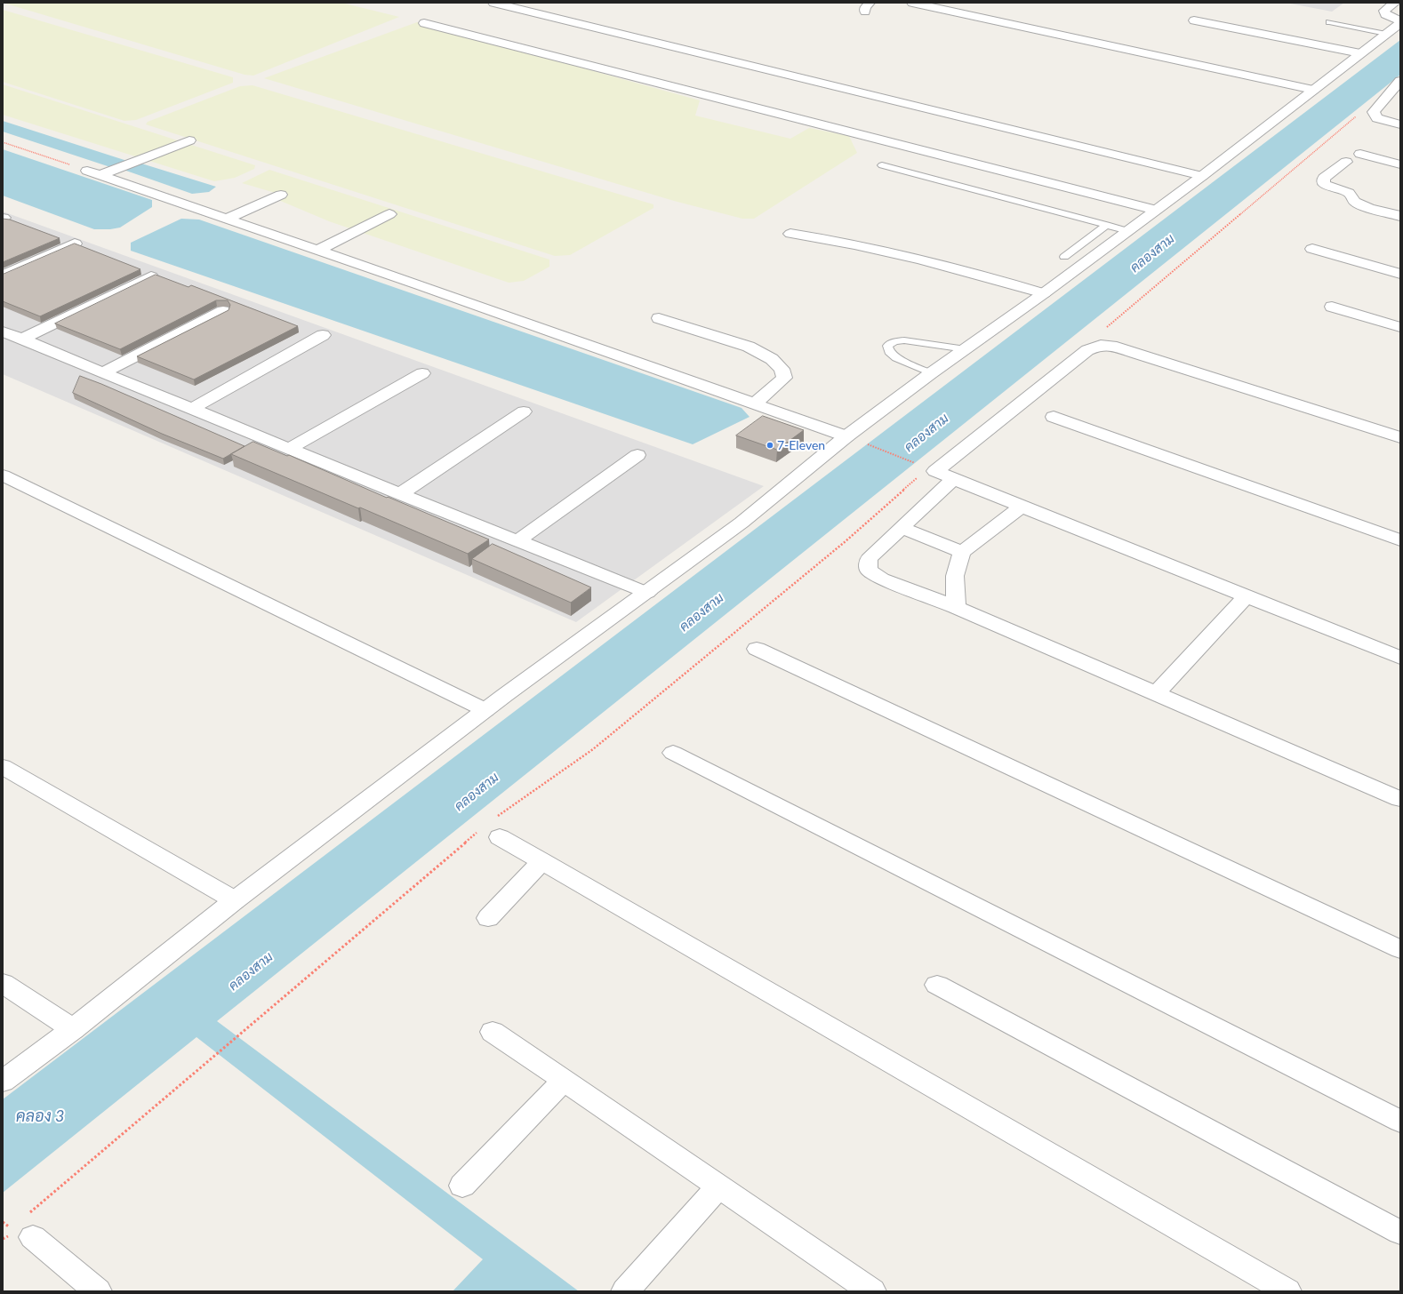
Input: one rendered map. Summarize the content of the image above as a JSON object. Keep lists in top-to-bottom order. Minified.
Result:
{"water":["คลองสาม","คลอง 3"],"places":["7-Eleven"]}
